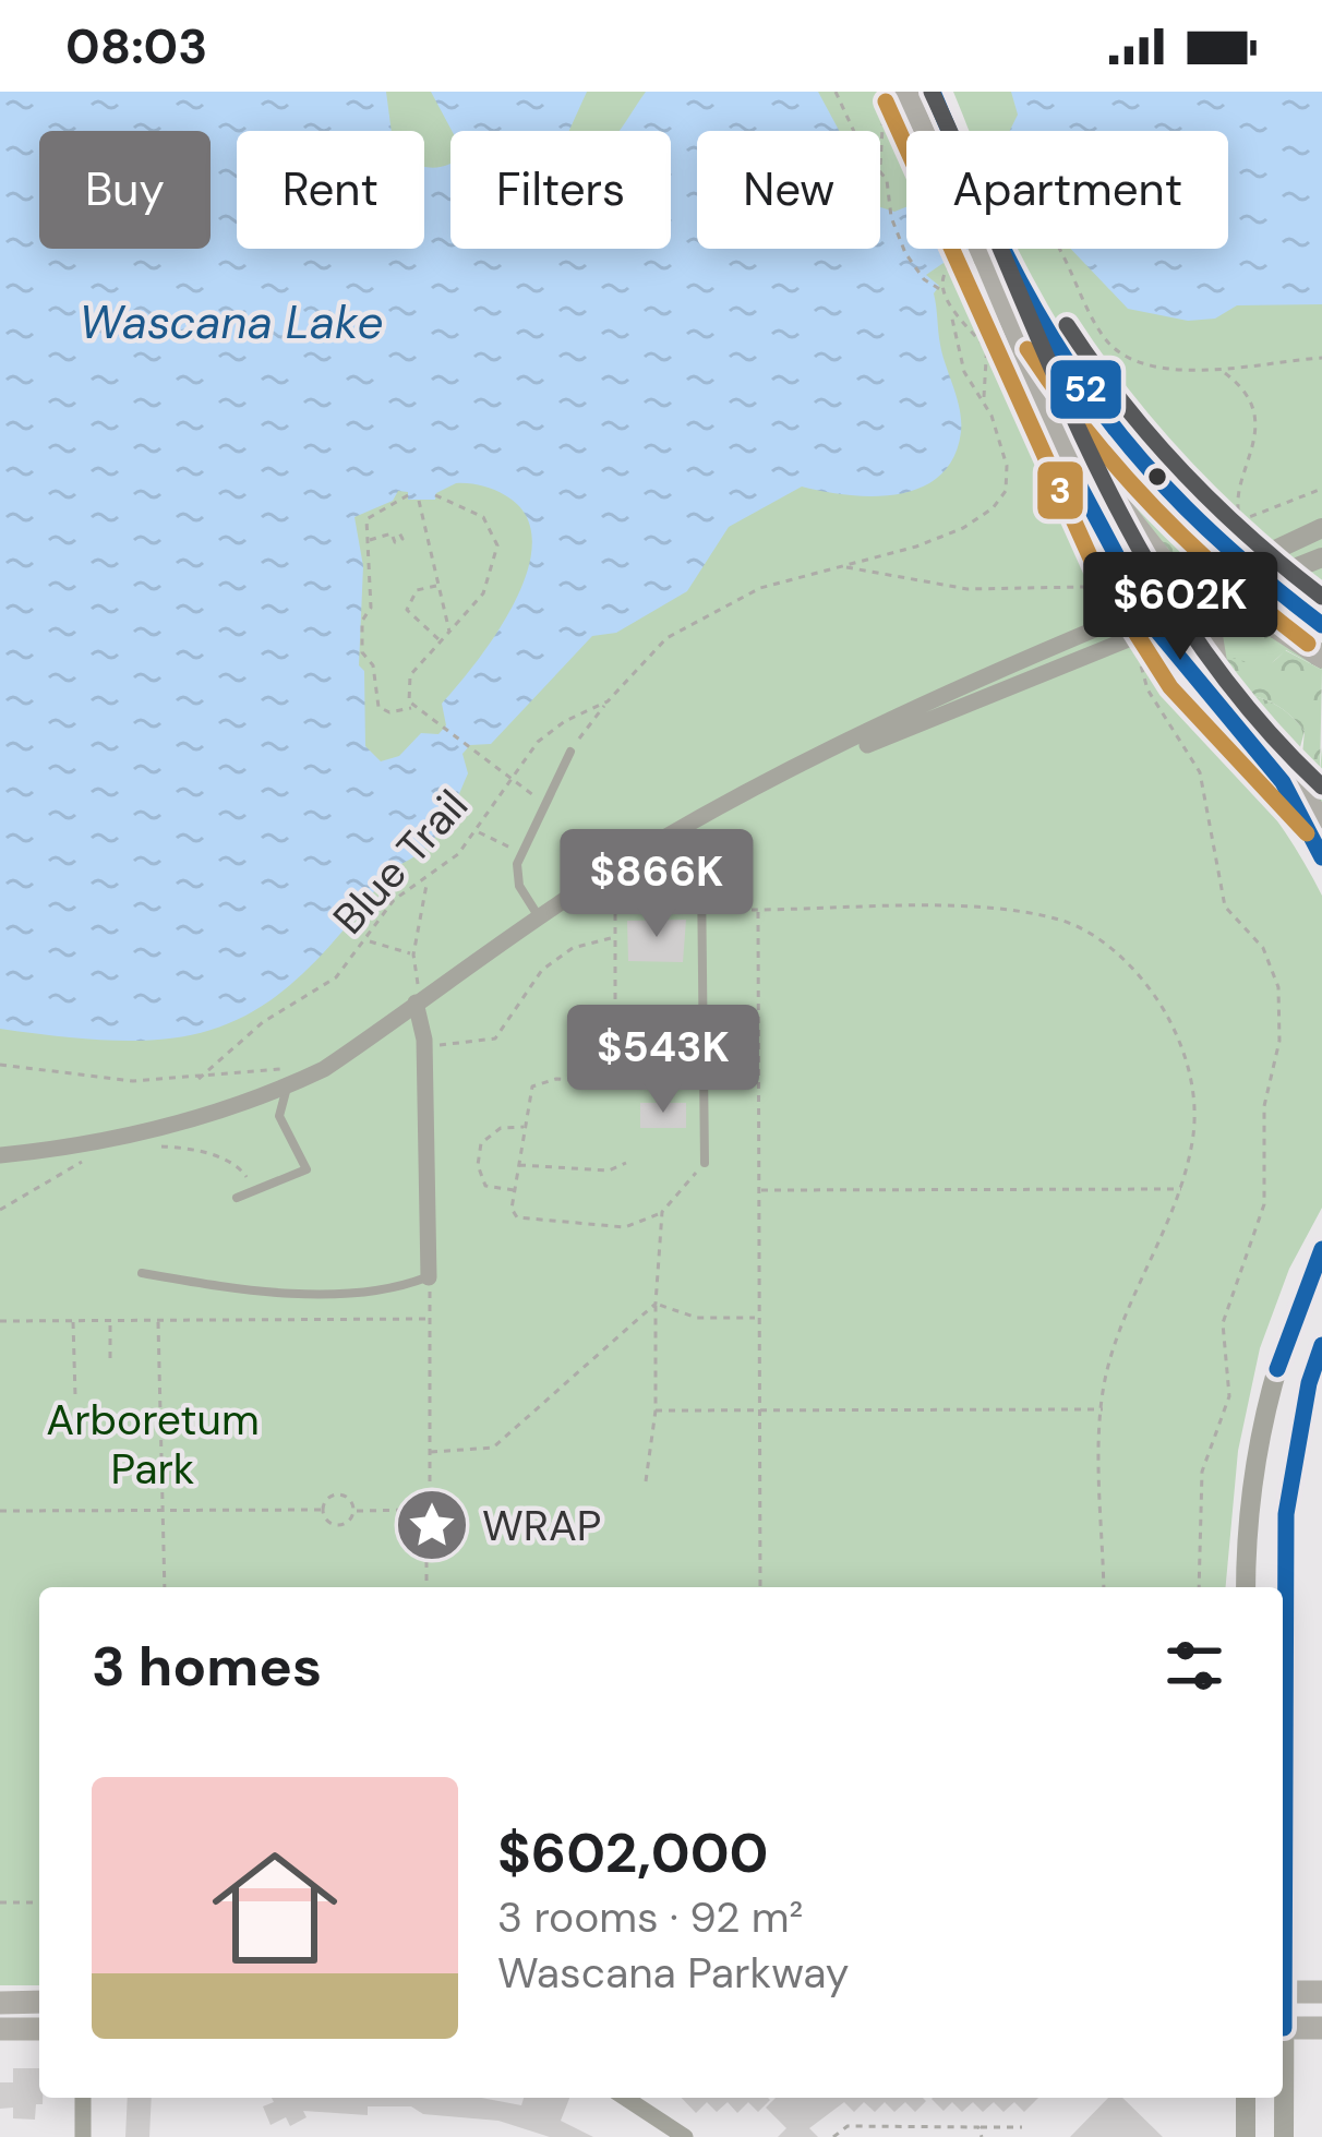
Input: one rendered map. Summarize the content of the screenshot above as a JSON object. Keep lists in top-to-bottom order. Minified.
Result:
{"streets":{"path":["Blue Trail"]},"water":["Wascana Lake"],"parks":["Arboretum Park"],"places":{"place":["WRAP"]},"lines":["transit line 52","transit line 3"],"page":{"status":"08:03","chip":["Buy","Rent","Filters","New","Apartment"],"price":["$602K","$866K","$543K"],"heading":"3 homes","list":[{"name":"$602,000","note":"3 rooms · 92 m² · Wascana Parkway"}]}}
